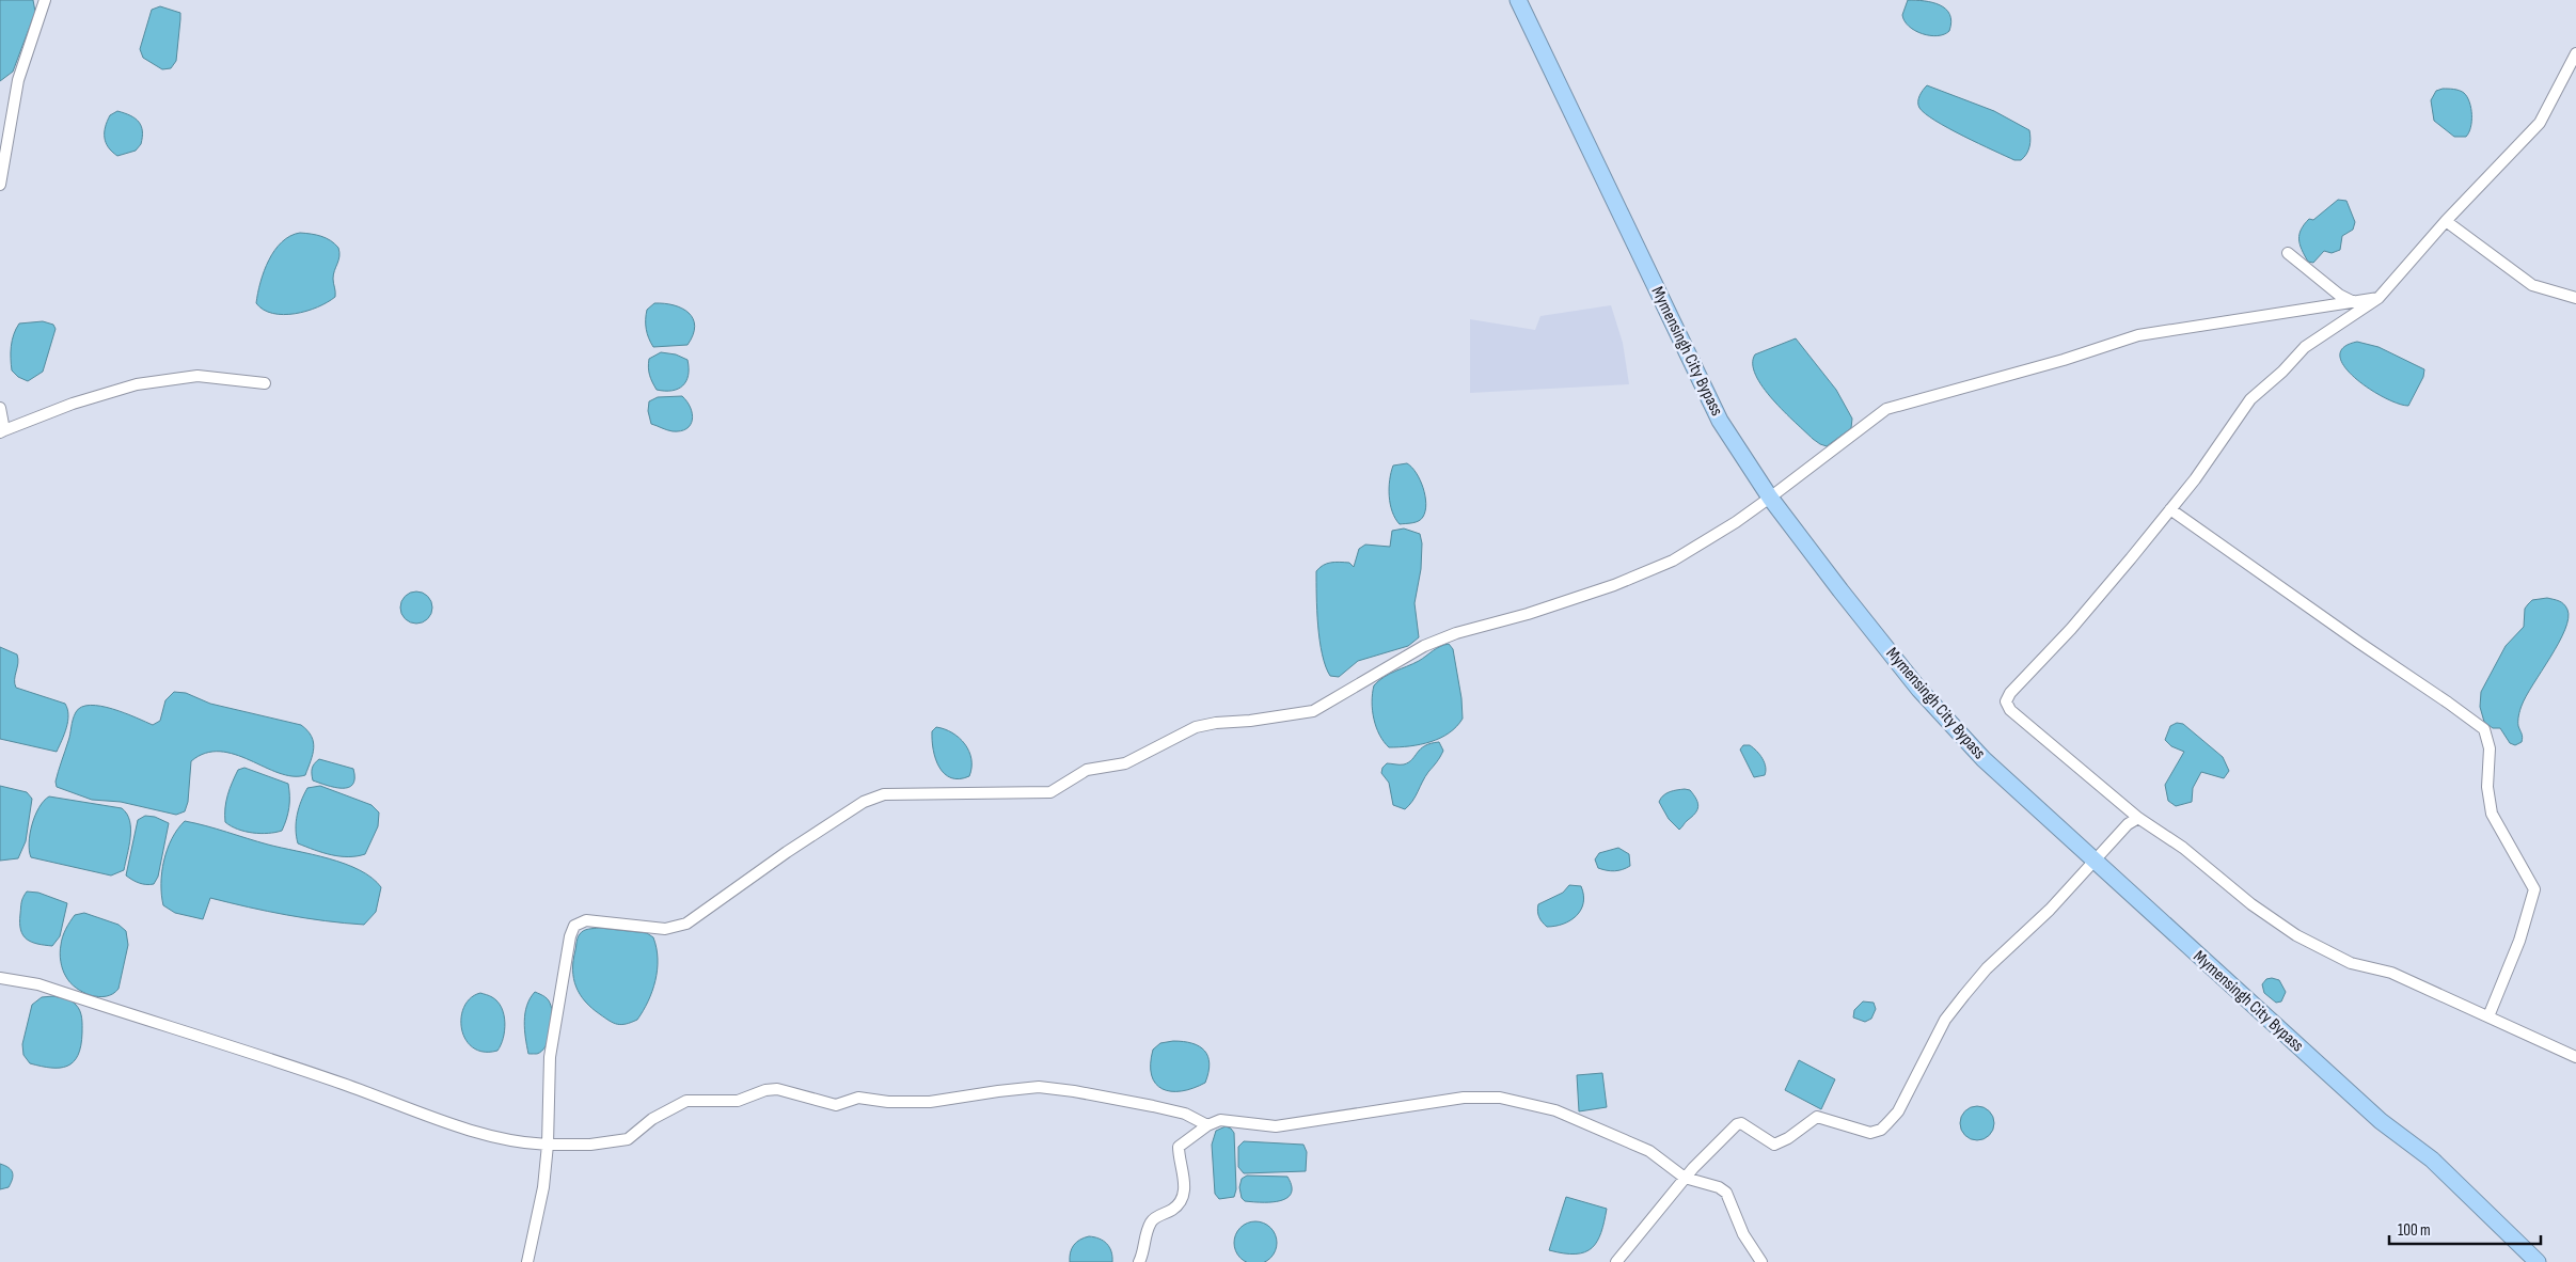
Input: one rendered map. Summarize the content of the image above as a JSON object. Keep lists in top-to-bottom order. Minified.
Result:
{"streets":{"highway":["Mymensingh City Bypass"]},"scale_bar":"100 m"}
